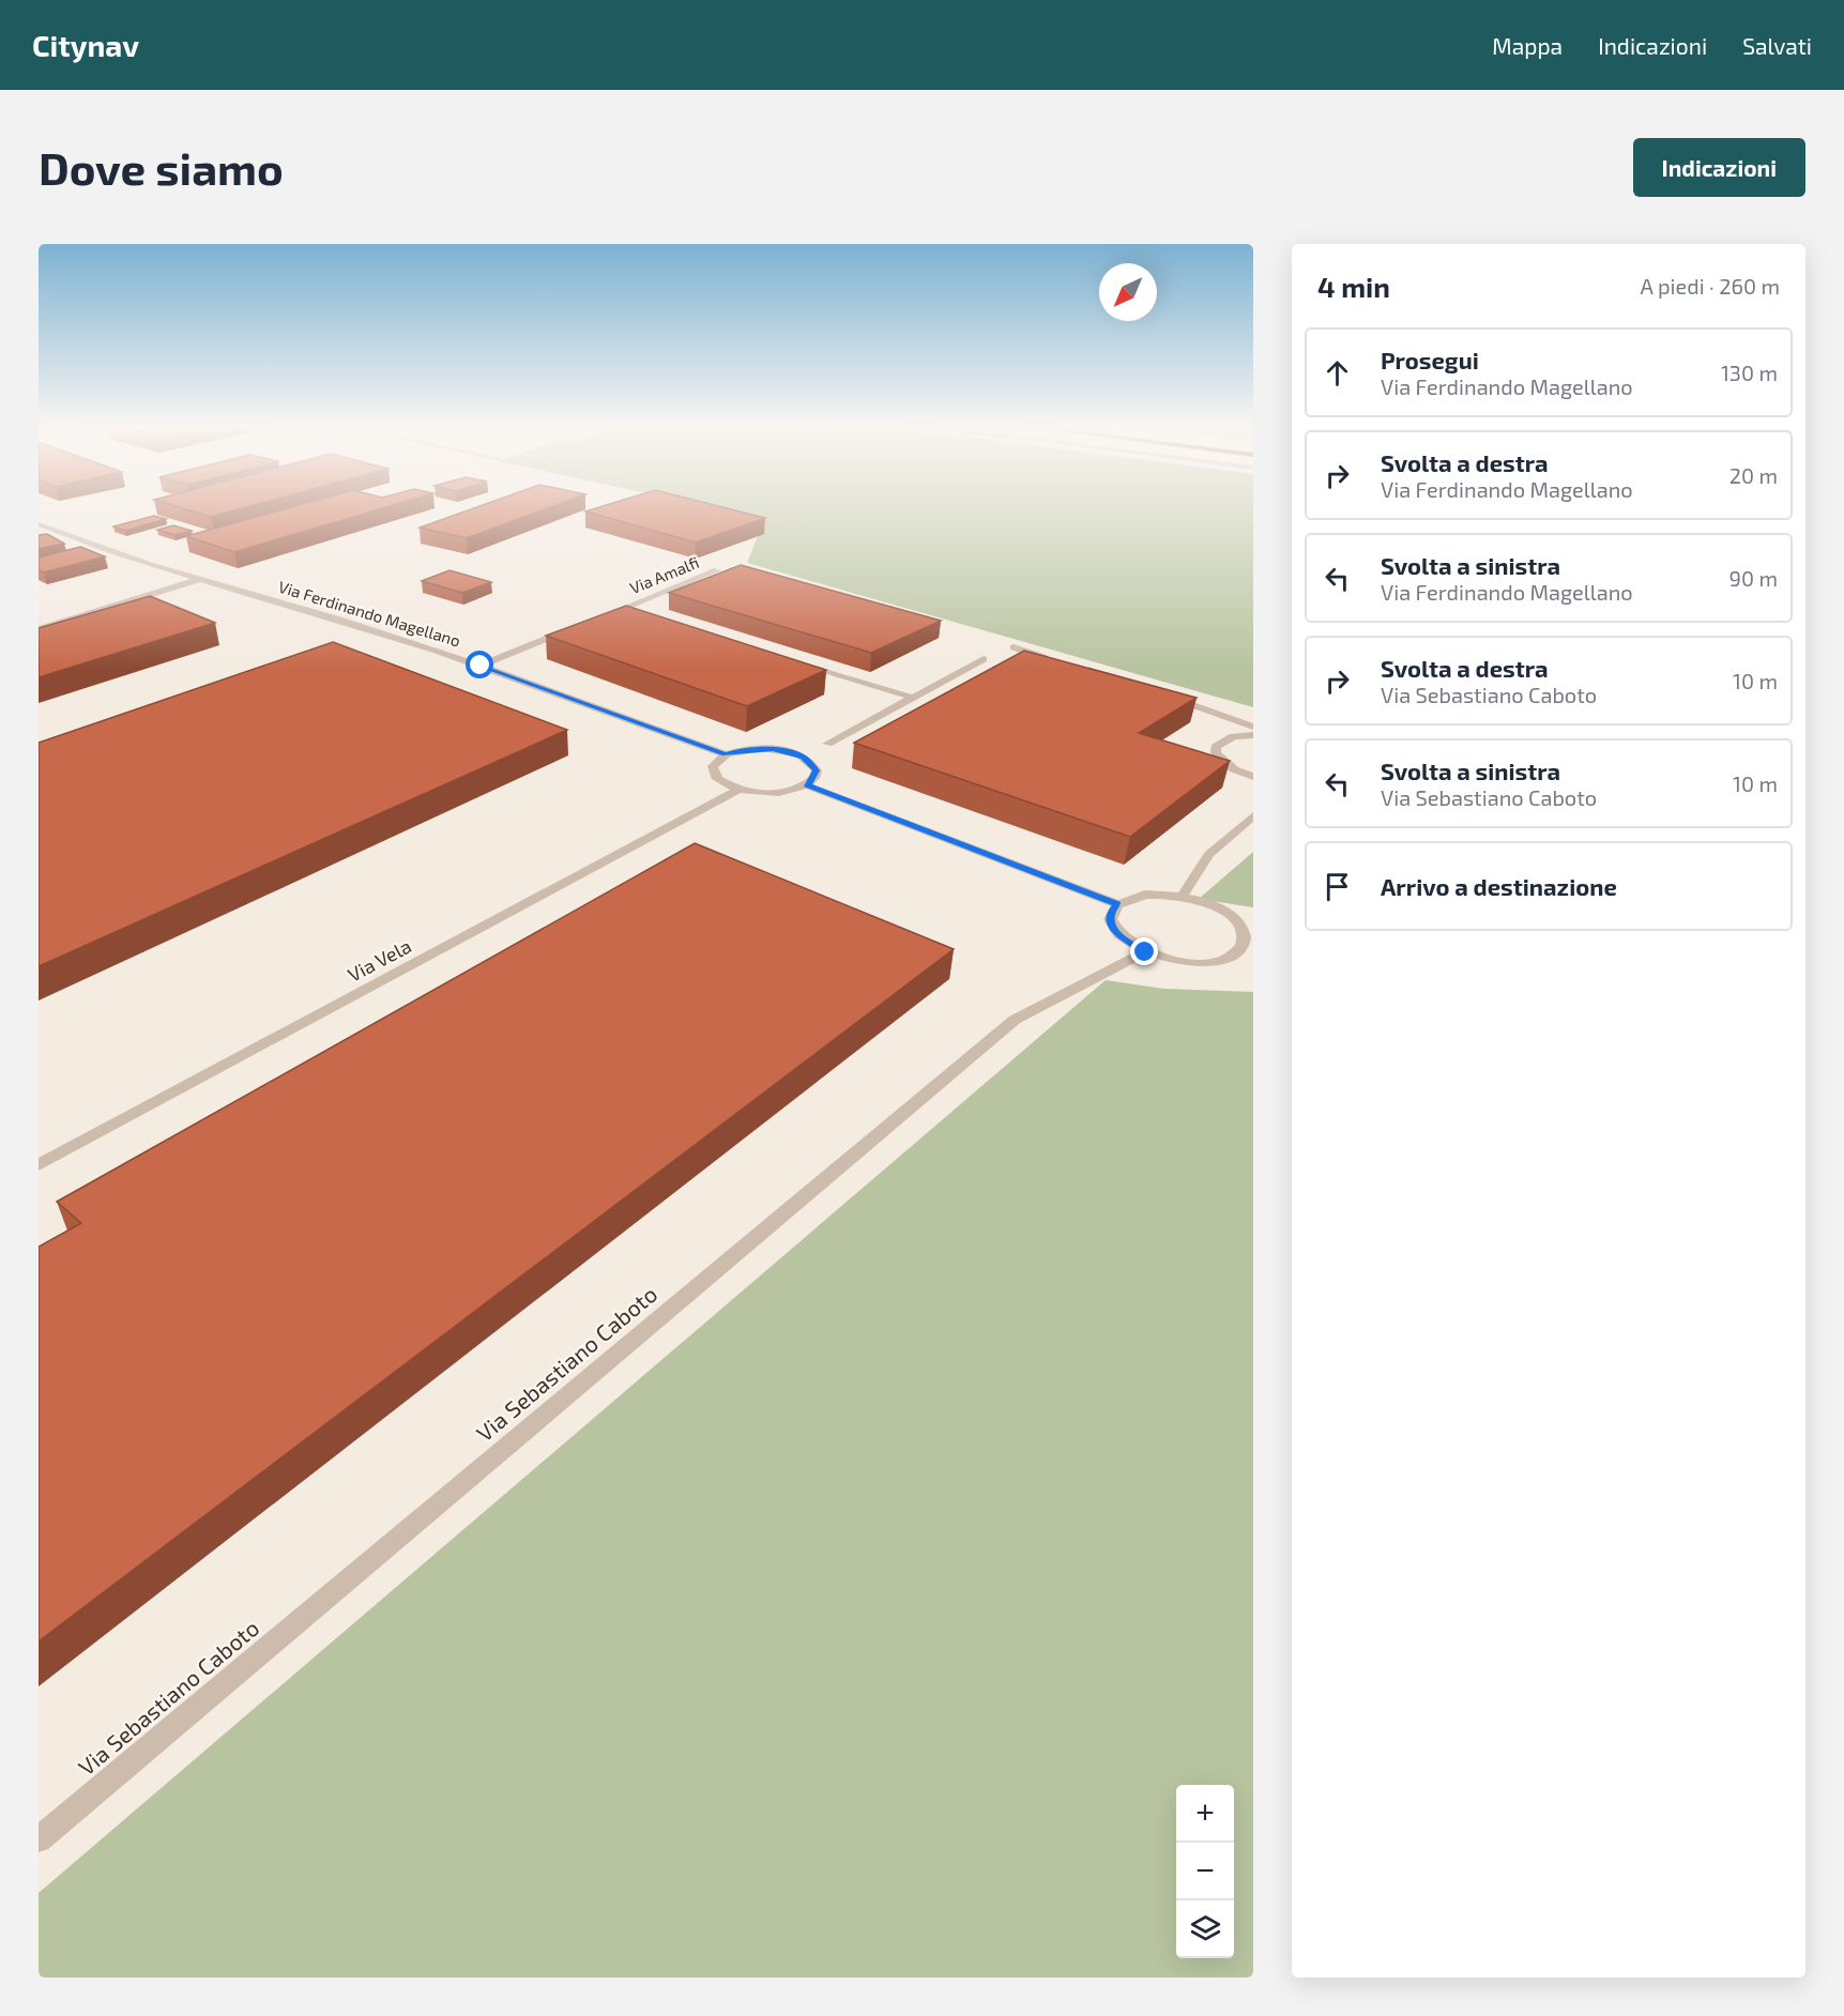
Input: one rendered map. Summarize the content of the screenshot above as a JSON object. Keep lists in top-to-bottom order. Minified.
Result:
{"streets":{"street":["Via Amalfi","Via Ferdinando Magellano","Via Vela","Via Sebastiano Caboto"]},"north":"bottom left","page":{"header":"Citynav","nav":["Mappa","Indicazioni","Salvati"],"buttons":"Indicazioni","title":"Dove siamo","heading":["4 min","A piedi · 260 m"],"list":[["Prosegui","Via Ferdinando Magellano","130 m"],["Svolta a destra","Via Ferdinando Magellano","20 m"],["Svolta a sinistra","Via Ferdinando Magellano","90 m"],["Svolta a destra","Via Sebastiano Caboto","10 m"],["Svolta a sinistra","Via Sebastiano Caboto","10 m"],"Arrivo a destinazione"],"map_buttons":["+","−"]}}
